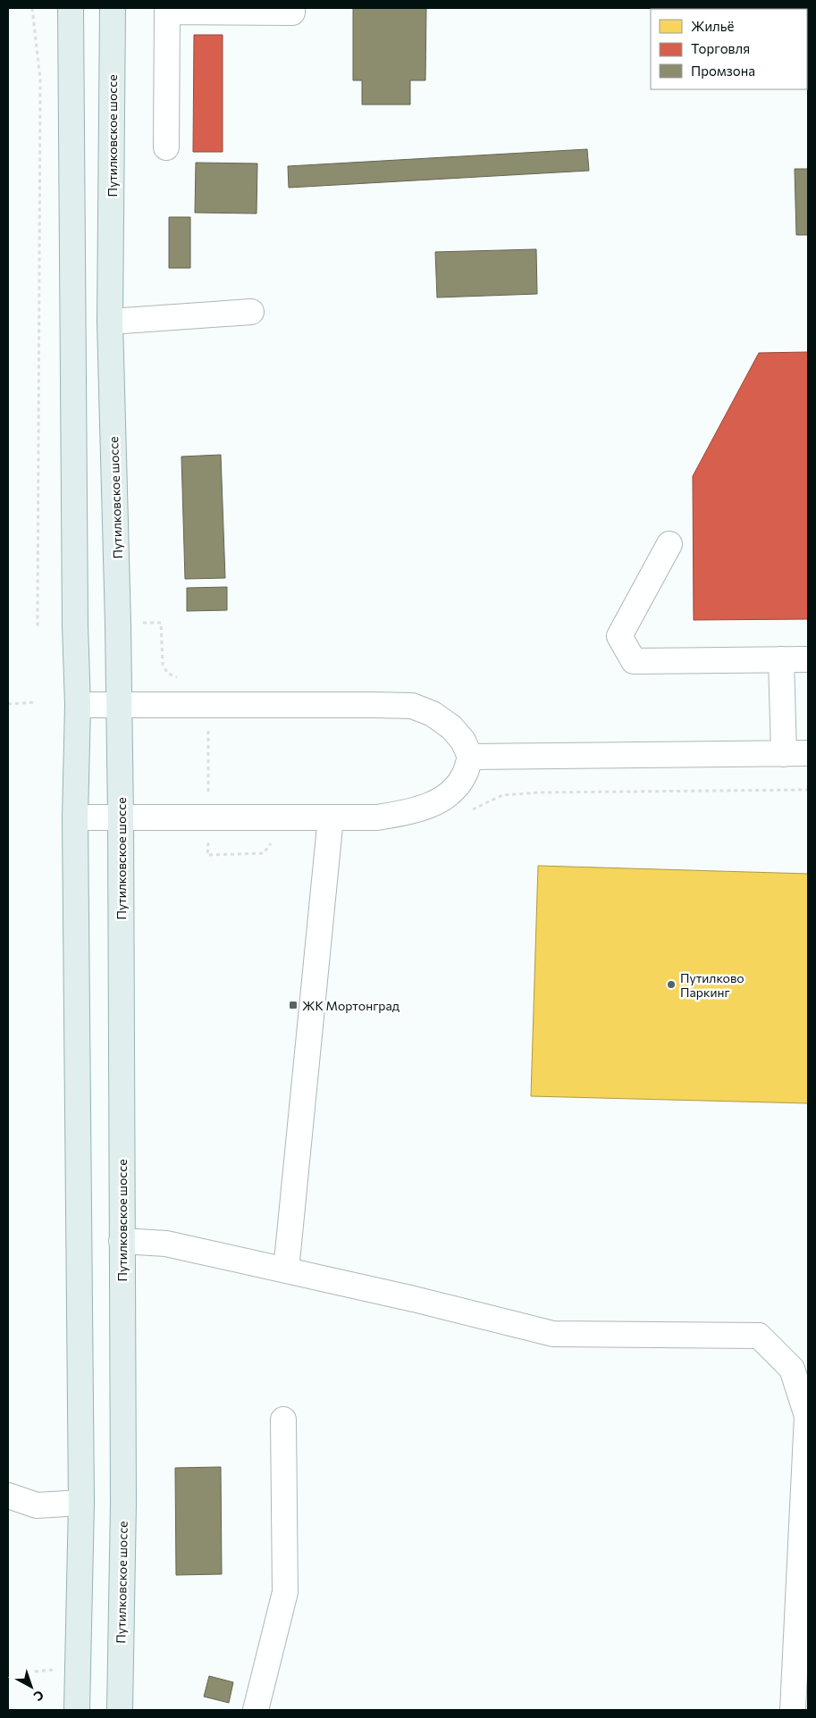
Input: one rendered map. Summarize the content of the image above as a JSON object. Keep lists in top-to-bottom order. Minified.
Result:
{"streets":{"main road":["Путилковское шоссе"]},"places":{"other":["Путилково Паркинг"],"transit":["ЖК Мортонград"]},"legend":["Жильё","Торговля","Промзона"],"north":"bottom right"}
